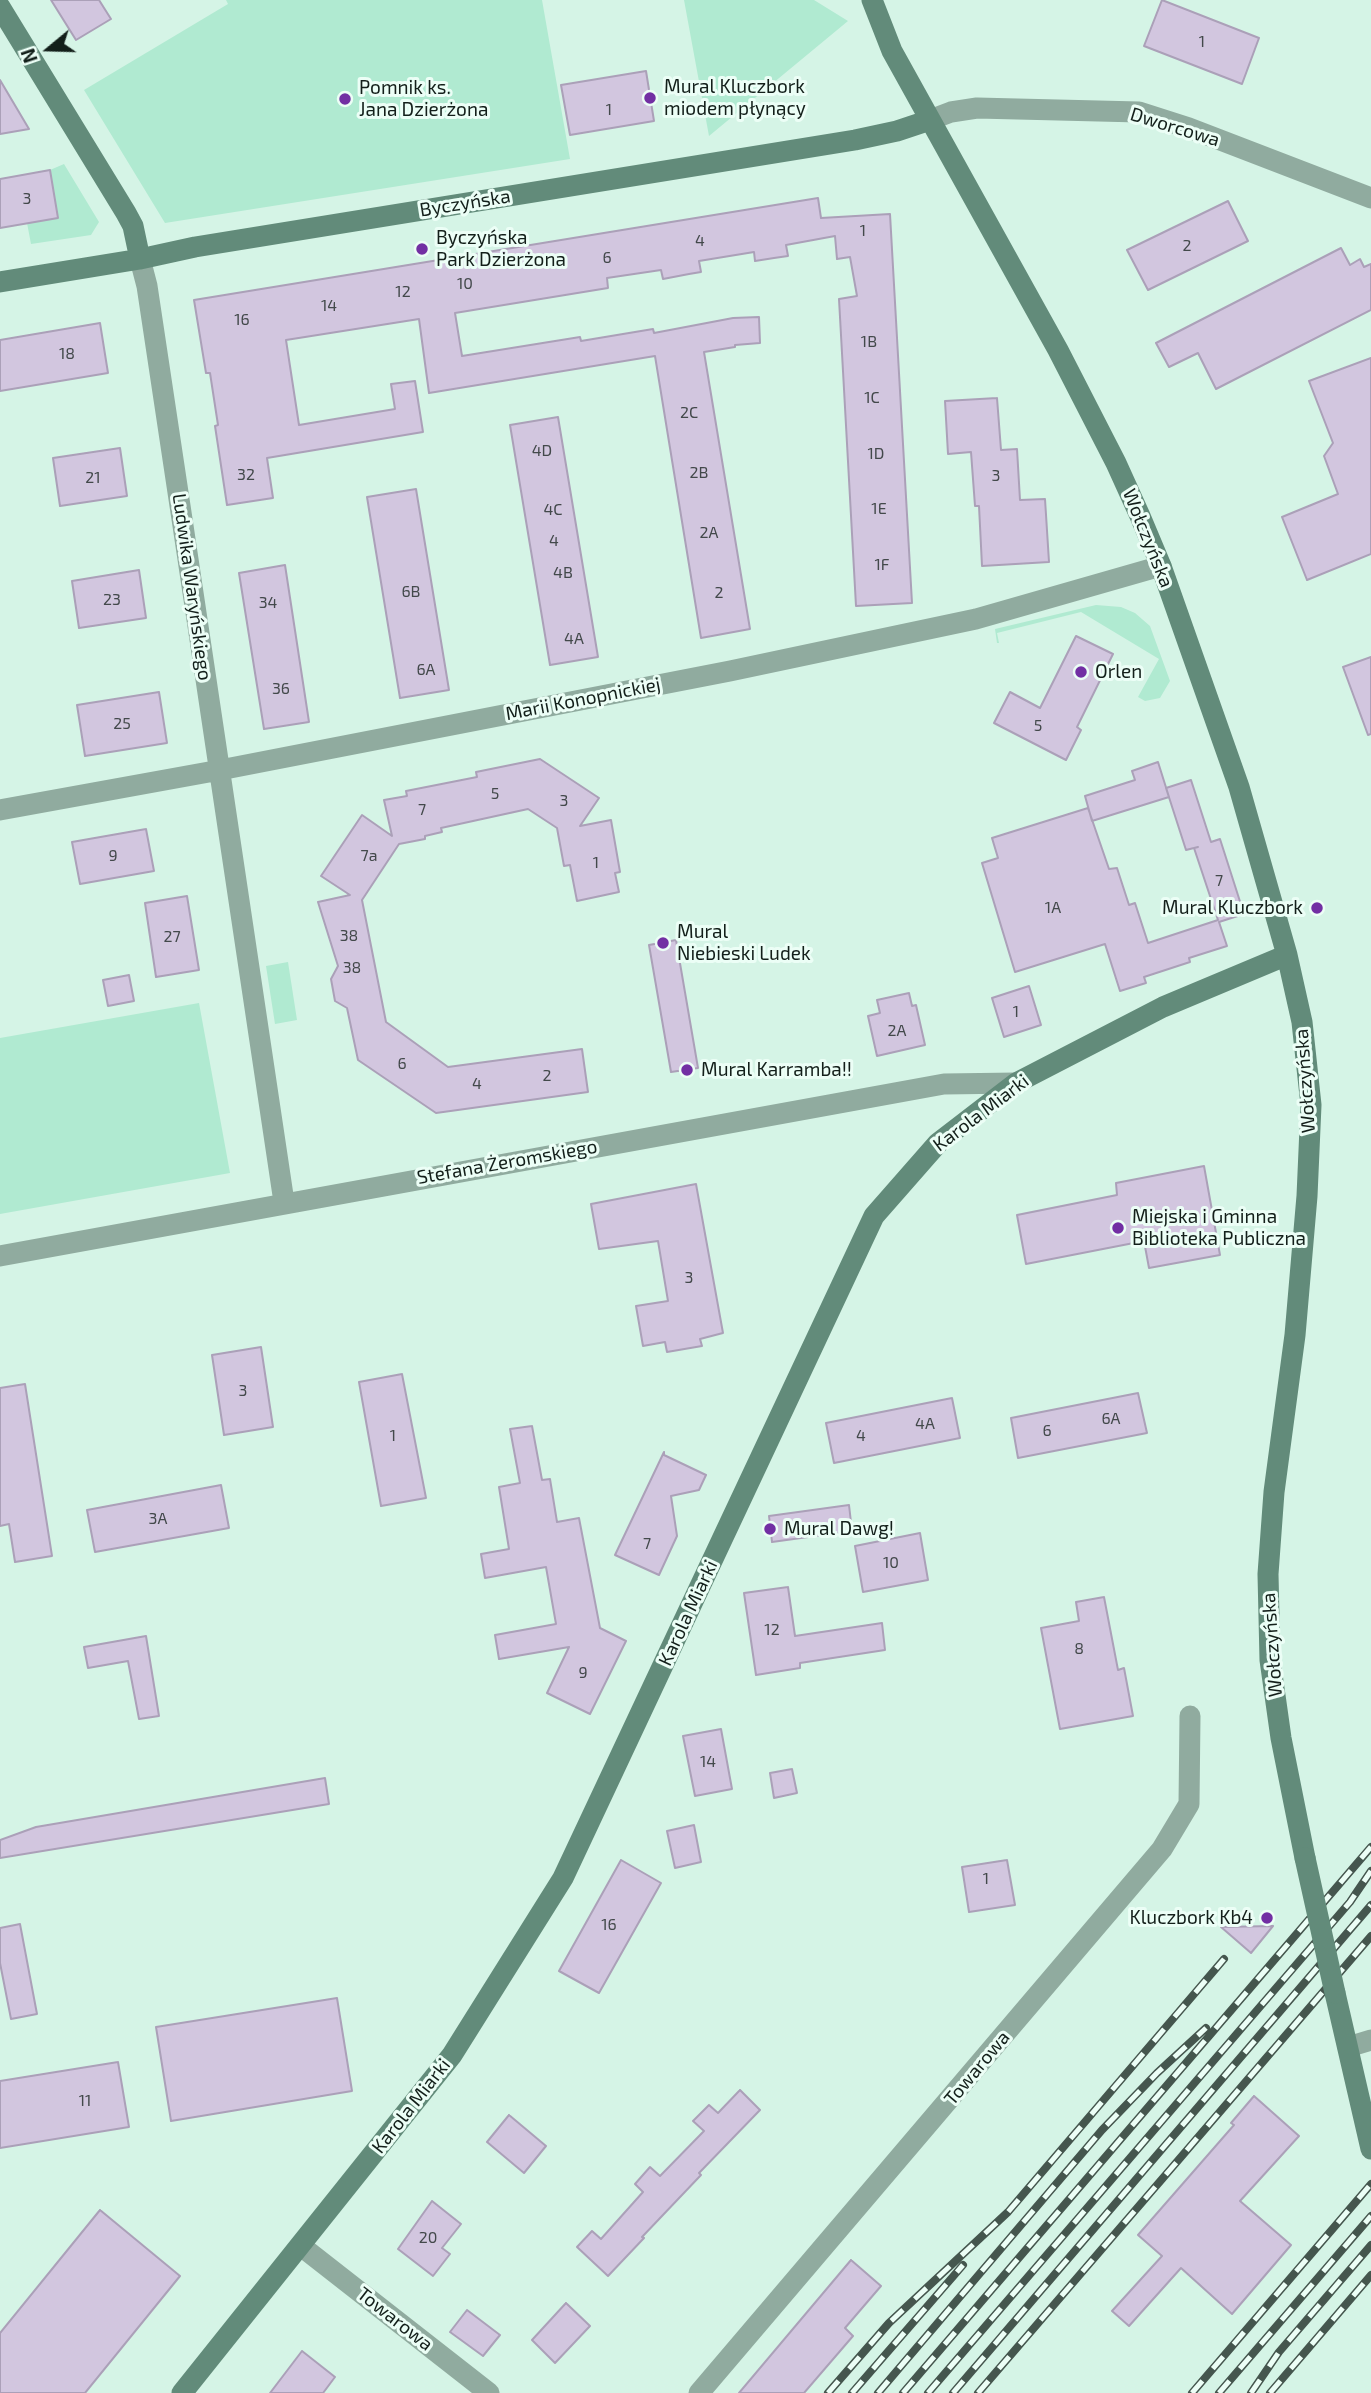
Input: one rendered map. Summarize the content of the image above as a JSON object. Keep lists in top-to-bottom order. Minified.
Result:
{"streets":{"street":["Dworcowa","Byczyńska","Wołczyńska","Ludwika Waryńskiego","Marii Konopnickiej","Karola Miarki","Stefana Żeromskiego","Towarowa"]},"crossings":[["Dworcowa","Byczyńska"],["Dworcowa","Wołczyńska"],["Byczyńska","Wołczyńska"],["Byczyńska","Ludwika Waryńskiego"],["Wołczyńska","Marii Konopnickiej"],["Wołczyńska","Karola Miarki"],["Ludwika Waryńskiego","Marii Konopnickiej"],["Ludwika Waryńskiego","Stefana Żeromskiego"],["Karola Miarki","Stefana Żeromskiego"],["Karola Miarki","Towarowa"]],"places":["Mural Kluczbork miodem płynący","Pomnik ks. Jana Dzierżona","Byczyńska Park Dzierżona","Orlen","Mural Kluczbork","Mural Niebieski Ludek","Mural Karramba!!","Miejska i Gminna Biblioteka Publiczna","Mural Dawg!","Kluczbork Kb4"],"house_numbers":["1","1","3","1","4","2","6","10","12","14","16","1B","18","1C","2C","4D","1D","2B","32","3","21","1E","4C","2A","4","1F","4B","6B","2","23","34","4A","6A","36","25","5","5","3","7","9","7a","1","7","1A","38","27","38","1","2A","6","2","4","3","3","6A","4A","6","1","4","3A","7","10","12","8","9","14","1","16","11","20"],"north":"left"}
